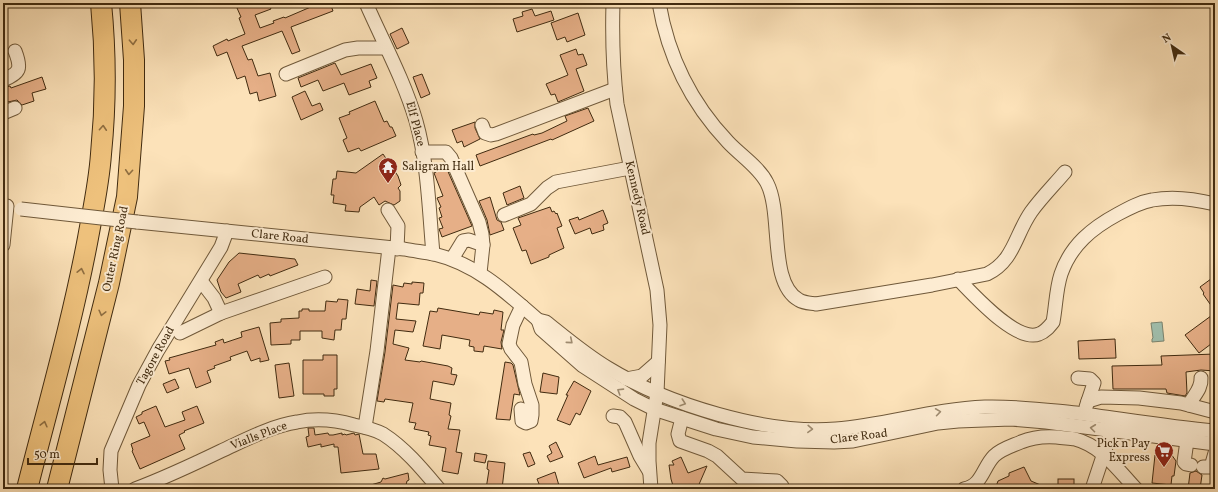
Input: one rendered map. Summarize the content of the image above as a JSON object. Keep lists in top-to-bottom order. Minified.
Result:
{"streets":{"highway":["Outer Ring Road"],"street":["Elf Place","Kennedy Road","Clare Road","Tagore Road","Vialls Place"]},"crossings":[["Elf Place","Clare Road"],["Kennedy Road","Clare Road"],["Clare Road","Tagore Road"]],"places":{"temple":["Saligram Hall"],"supermarket":["Pick n Pay Express"]},"scale_bar":"50 m","north":"top left"}
